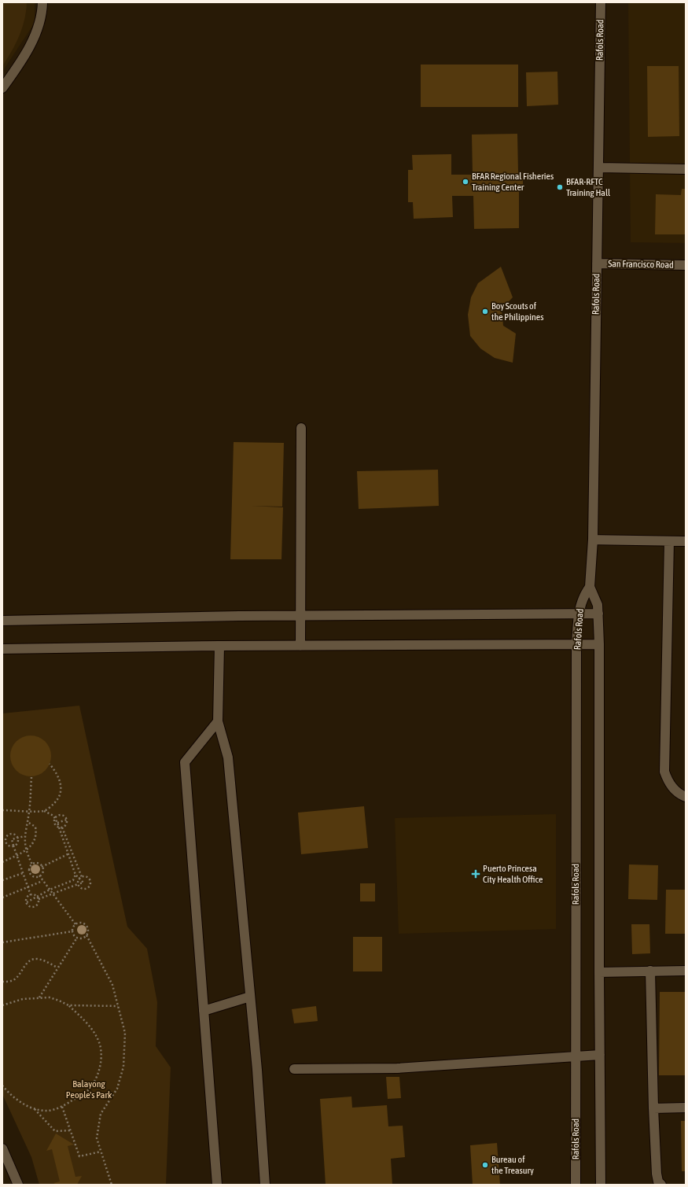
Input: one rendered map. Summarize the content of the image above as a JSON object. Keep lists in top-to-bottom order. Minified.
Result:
{"streets":{"street":["Rafols Road","San Francisco Road"]},"crossings":[["Rafols Road","San Francisco Road"]],"parks":["Balayong People's Park"],"places":{"other":["BFAR Regional Fisheries Training Center","BFAR-RFTC Training Hall","Boy Scouts of the Philippines","Bureau of the Treasury"],"health":["Puerto Princesa City Health Office"]}}
